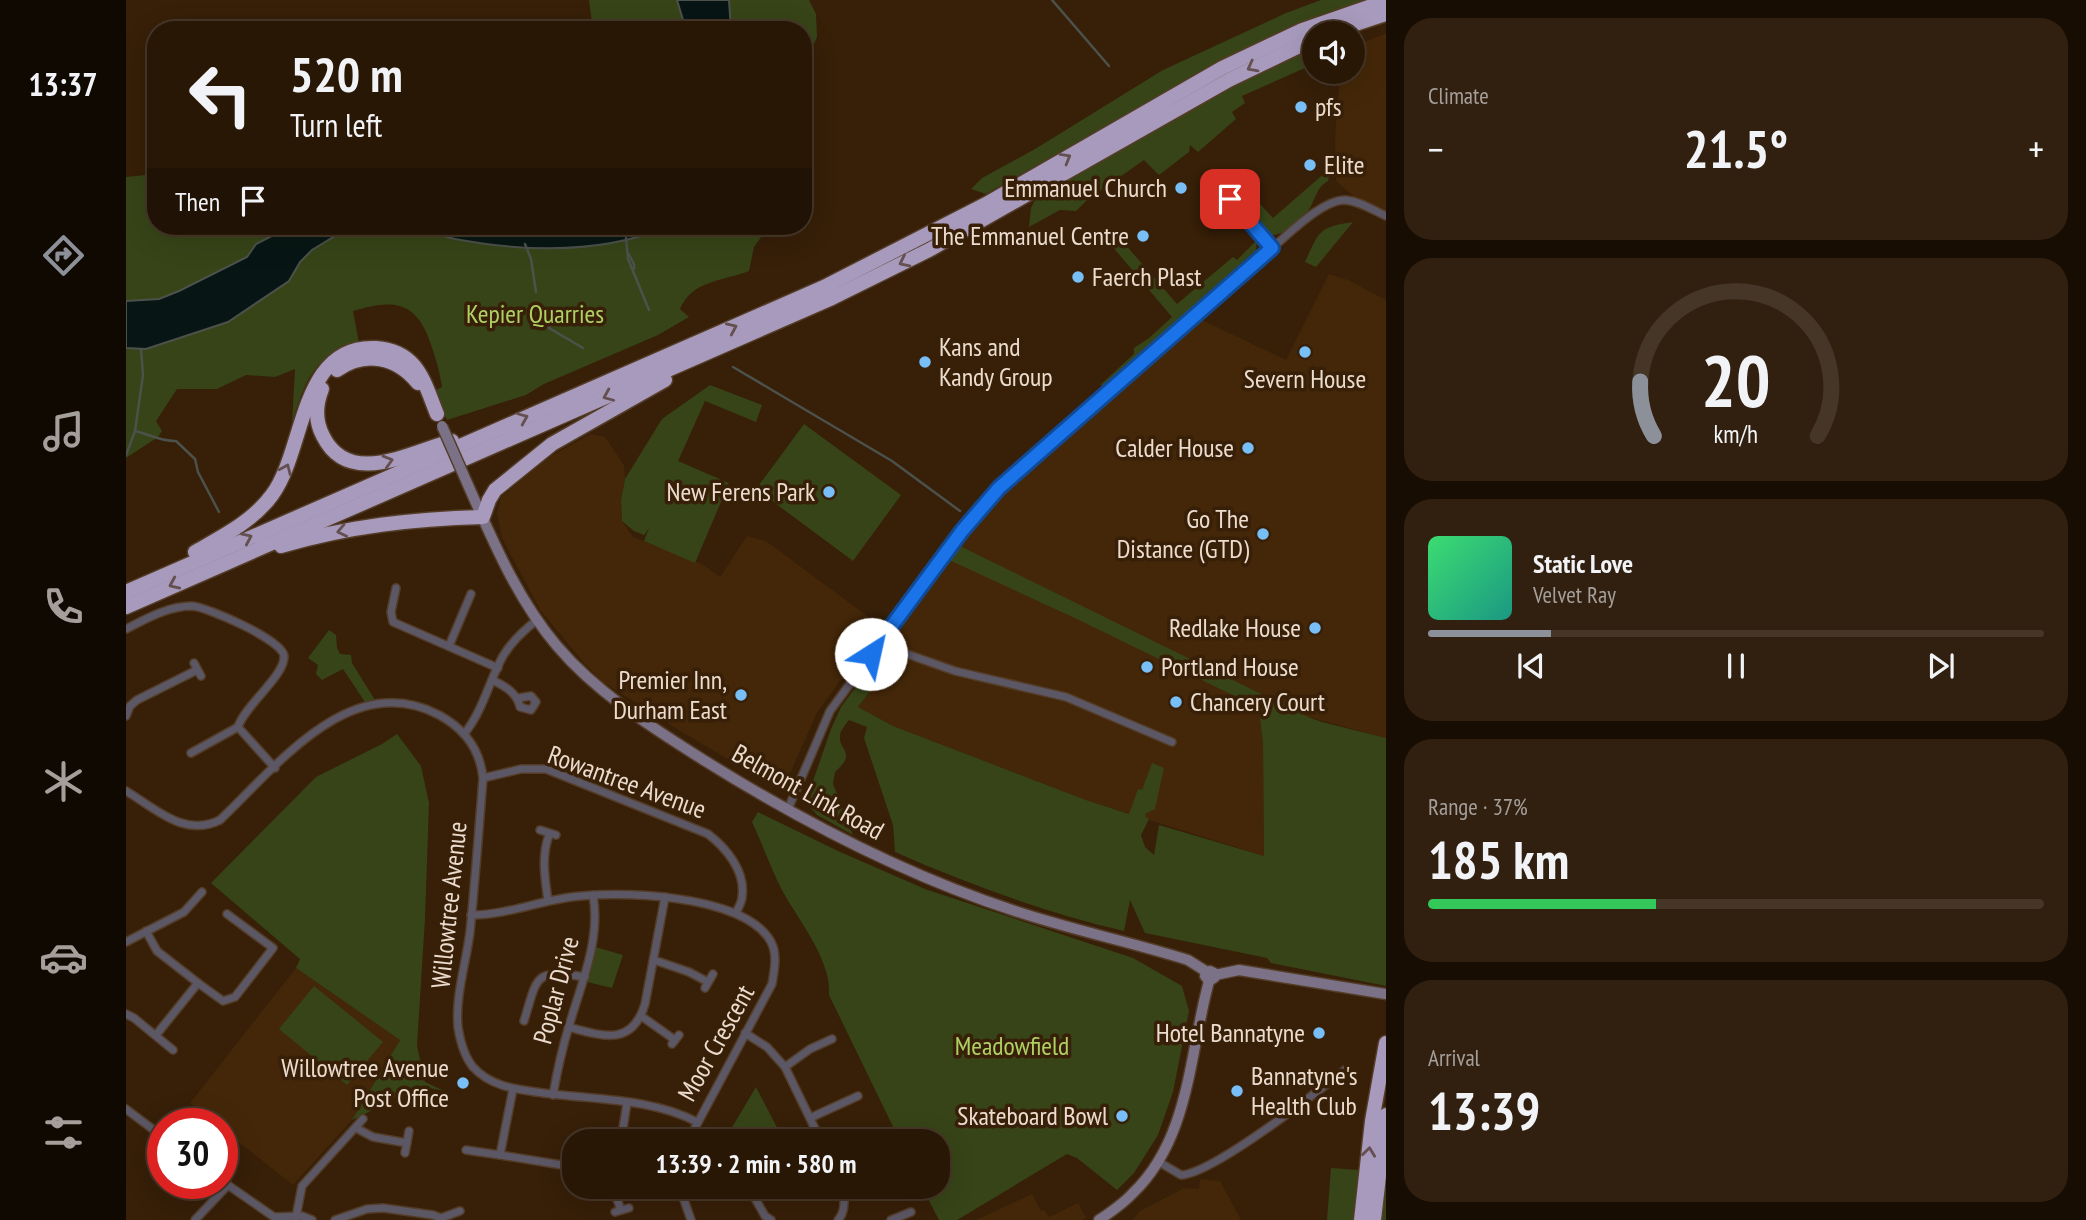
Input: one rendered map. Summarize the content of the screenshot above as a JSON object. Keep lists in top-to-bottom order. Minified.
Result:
{"streets":{"street":["Rowantree Avenue","Belmont Link Road","Willowtree Avenue","Poplar Drive","Moor Crescent"]},"crossings":[["Rowantree Avenue","Willowtree Avenue"],["Rowantree Avenue","Moor Crescent"],["Willowtree Avenue","Poplar Drive"],["Willowtree Avenue","Moor Crescent"],["Poplar Drive","Moor Crescent"]],"parks":["Kepier Quarries","Meadowfield"],"places":["pfs","Elite","Emmanuel Church","The Emmanuel Centre","Faerch Plast","Severn House","Kans and Kandy Group","Calder House","New Ferens Park","Go The Distance (GTD)","Redlake House","Portland House","Premier Inn, Durham East","Chancery Court","Hotel Bannatyne","Willowtree Avenue Post Office","Bannatyne's Health Club","Skateboard Bowl"],"page":{"tabs":"13:37","tile":["Climate",["Range · 37%","185 km"],["Arrival","13:39"]],"turn":["520 m","Turn left"],"heat":["−","21.5°","+"],"then":"Then","song":["Static Love","Velvet Ray"],"limit":"30","trip":"13:39 · 2 min · 580 m","gauge":["20","km/h"]}}
